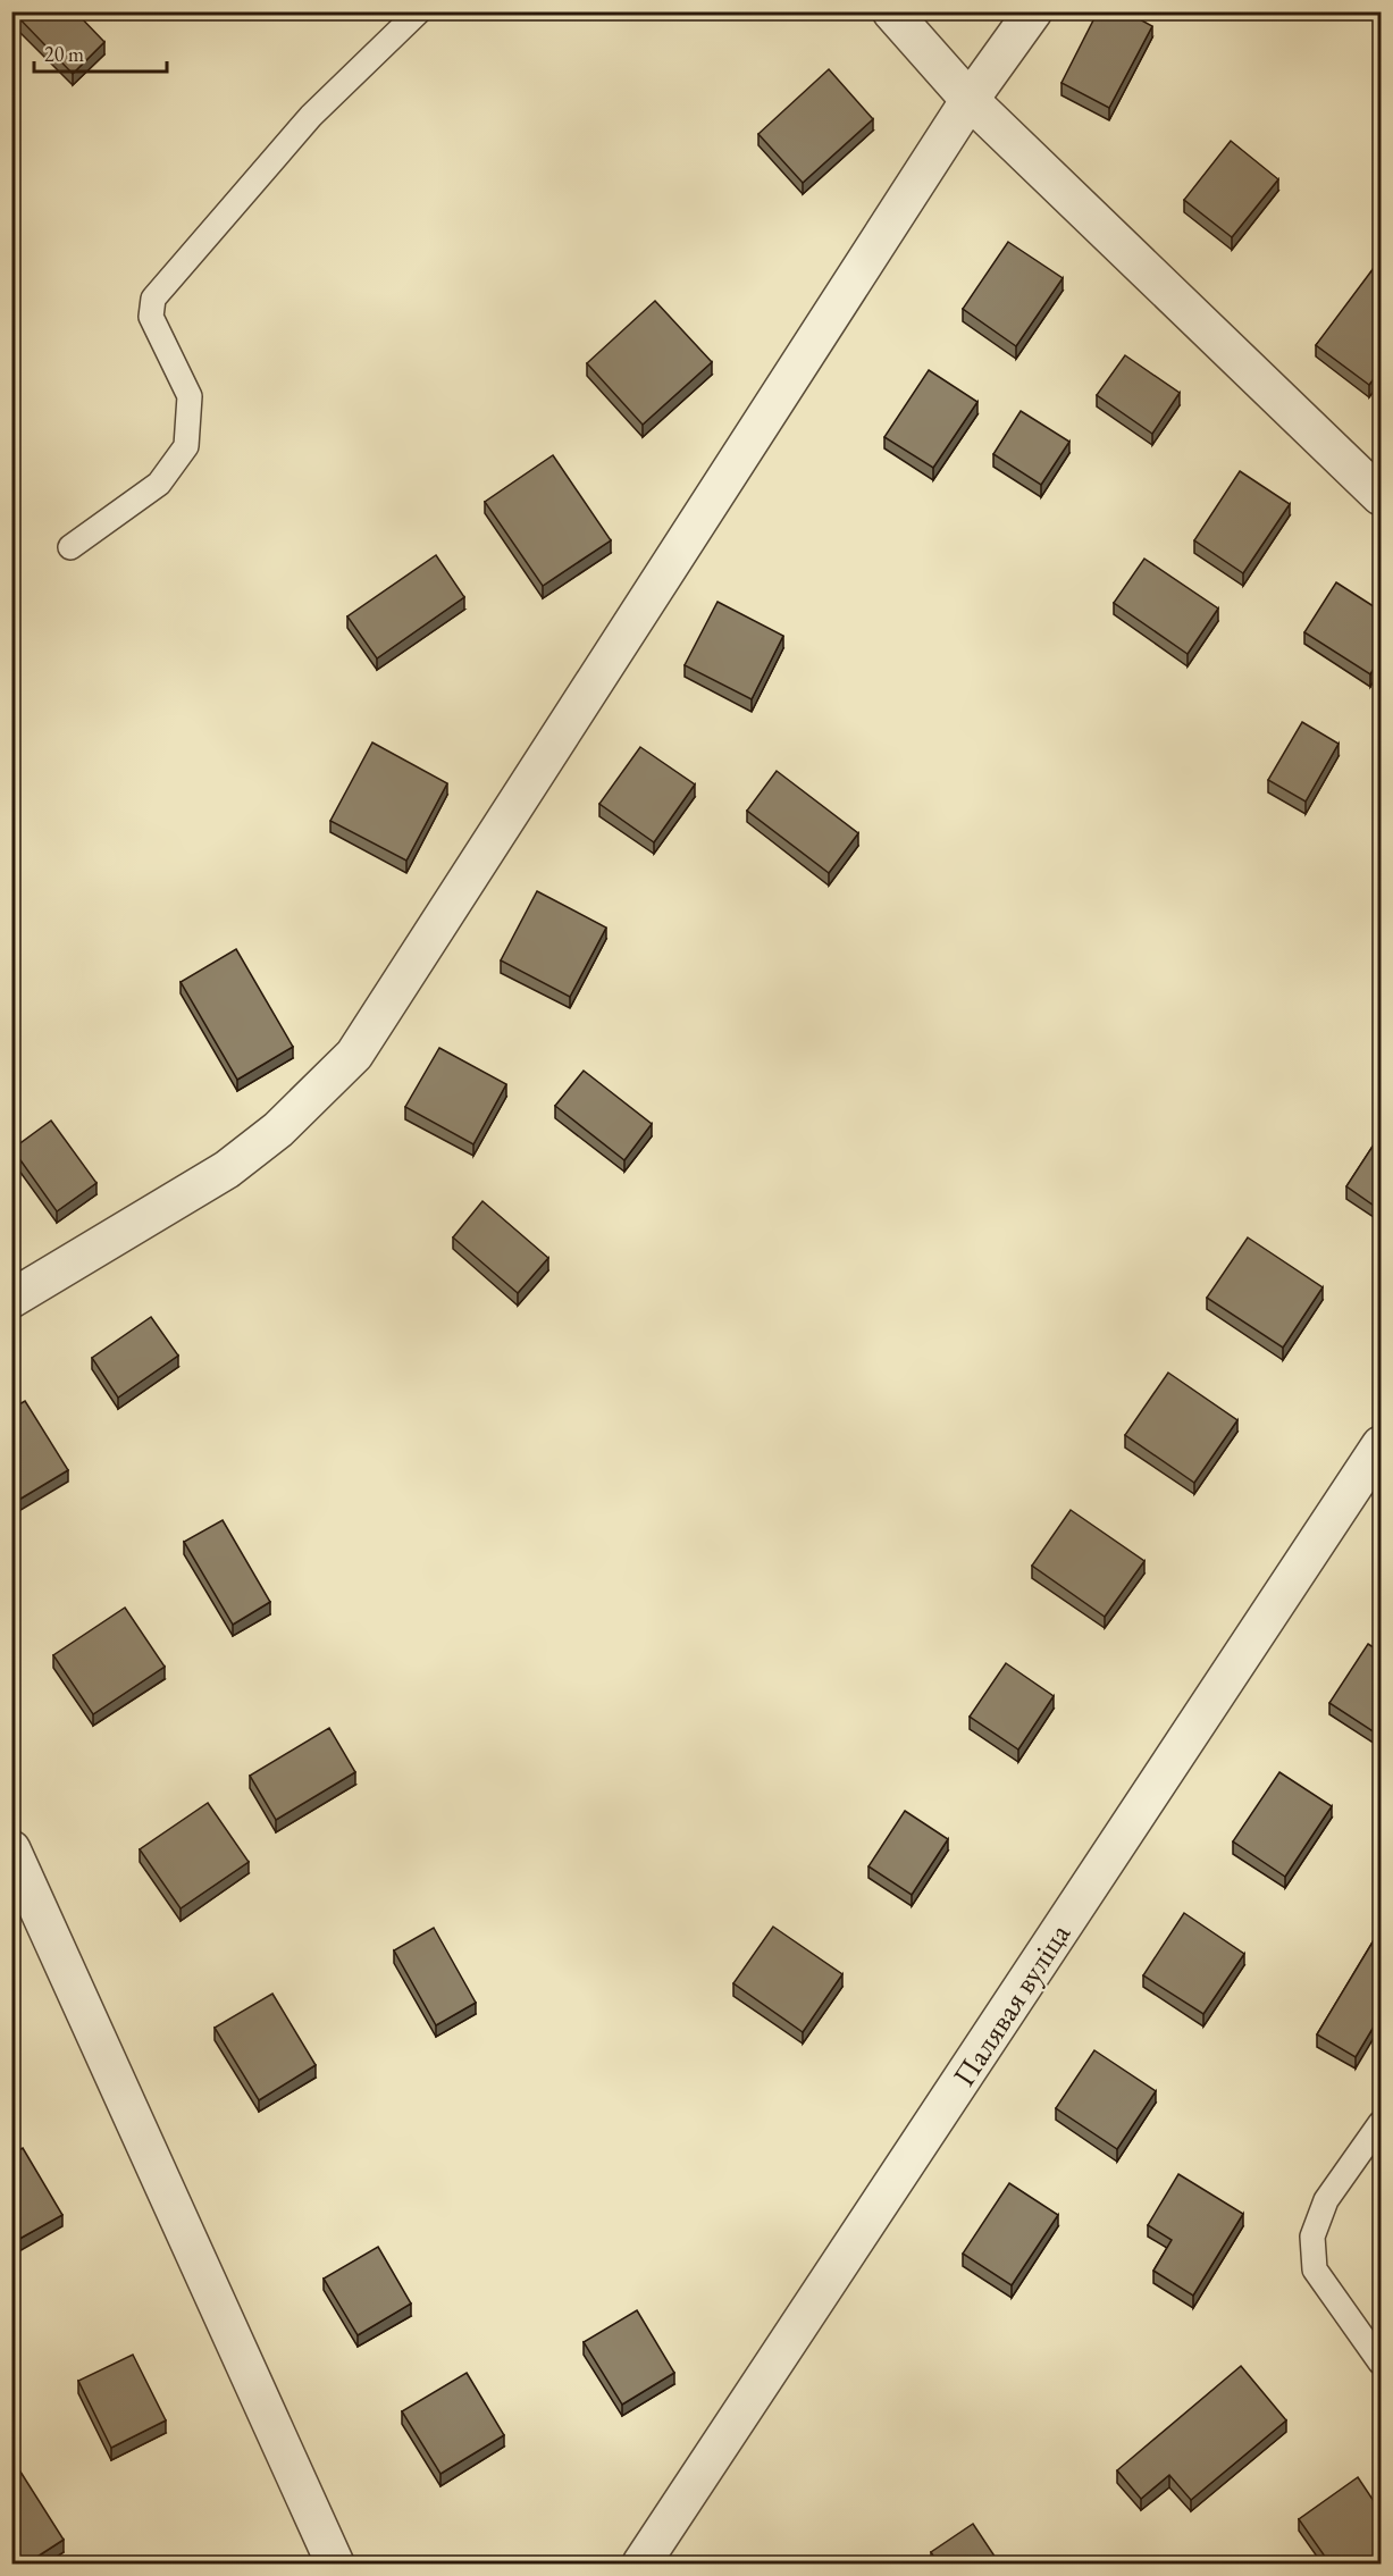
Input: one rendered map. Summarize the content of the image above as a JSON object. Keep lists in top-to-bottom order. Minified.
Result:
{"streets":{"street":["Палявая вуліца"]},"scale_bar":"20 m"}
